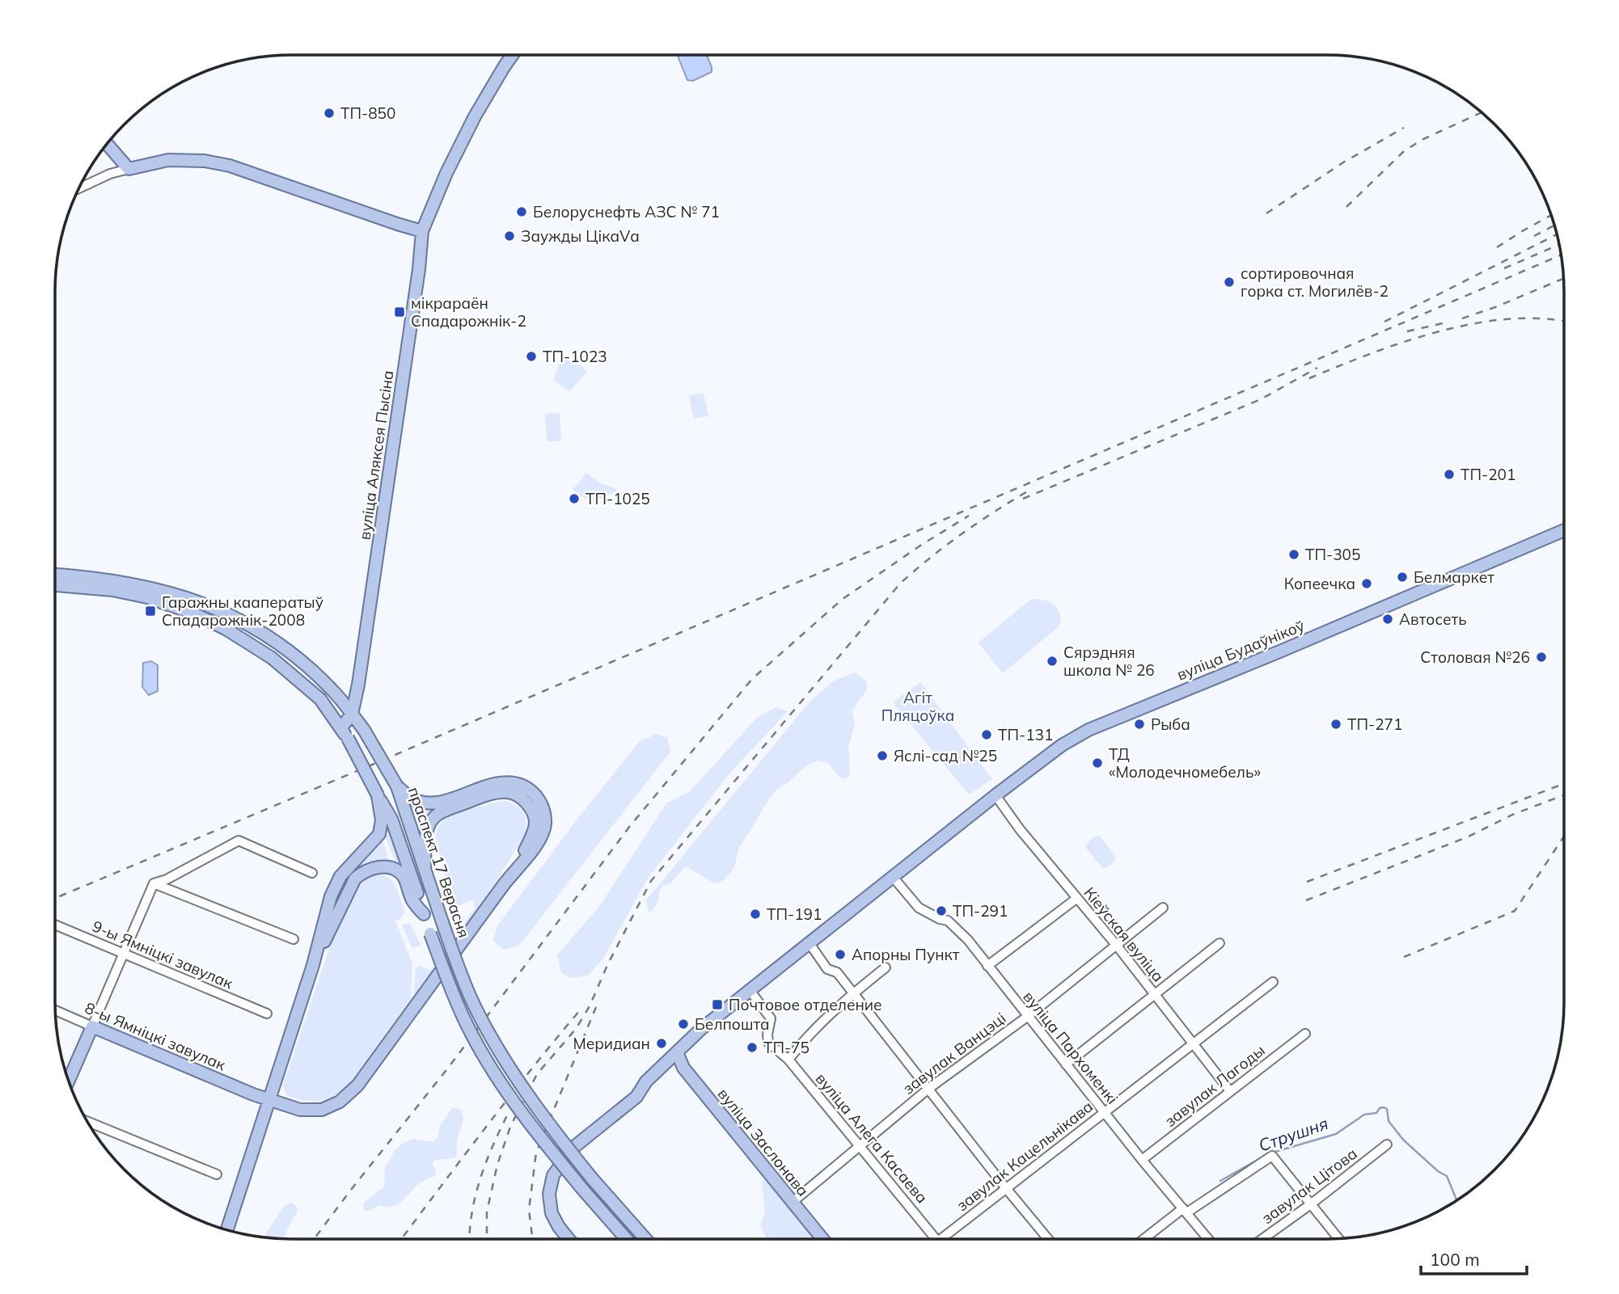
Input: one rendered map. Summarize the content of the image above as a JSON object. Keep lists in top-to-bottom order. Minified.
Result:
{"streets":{"main road":["вуліца Аляксея Пысіна","вуліца Будаўнікоў","праспект 17 Верасня","8-ы Ямніцкі завулак","вуліца Заслонава"],"street":["Кіеўская вуліца","9-ы Ямніцкі завулак","вуліца Пархоменкі","завулак Ванцэці","завулак Лагоды","вуліца Алега Касаева","завулак Кацельнікава","завулак Цітова"]},"crossings":[["вуліца Аляксея Пысіна","праспект 17 Верасня"],["вуліца Будаўнікоў","Кіеўская вуліца"],["вуліца Будаўнікоў","вуліца Пархоменкі"],["вуліца Будаўнікоў","вуліца Алега Касаева"],["вуліца Будаўнікоў","вуліца Заслонава"],["Кіеўская вуліца","завулак Ванцэці"],["Кіеўская вуліца","завулак Лагоды"],["Кіеўская вуліца","завулак Кацельнікава"],["вуліца Пархоменкі","завулак Ванцэці"],["вуліца Пархоменкі","завулак Лагоды"],["вуліца Пархоменкі","завулак Кацельнікава"],["завулак Ванцэці","вуліца Алега Касаева"],["завулак Ванцэці","вуліца Заслонава"]],"water":["Струшня"],"parks":["Агіт Пляцоўка"],"places":{"other":["ТП-850","Белоруснефть АЗС № 71","Заужды ЦікаVа","сортировочная горка ст. Могилёв-2","ТП-1023","ТП-201","ТП-1025","ТП-305","Белмаркет","Копеечка","Автосеть","Столовая №26","Сярэдняя школа № 26","Рыба","ТП-271","ТП-131","Яслі-сад №25","ТД «Молодечномебель»","ТП-291","ТП-191","Апорны Пункт","Белпошта","Меридиан","ТП-75"],"transit":["мікрараён Спадарожнік-2","Гаражны кааператыў Спадарожнік-2008","Почтовое отделение"]},"scale_bar":"100 m"}
